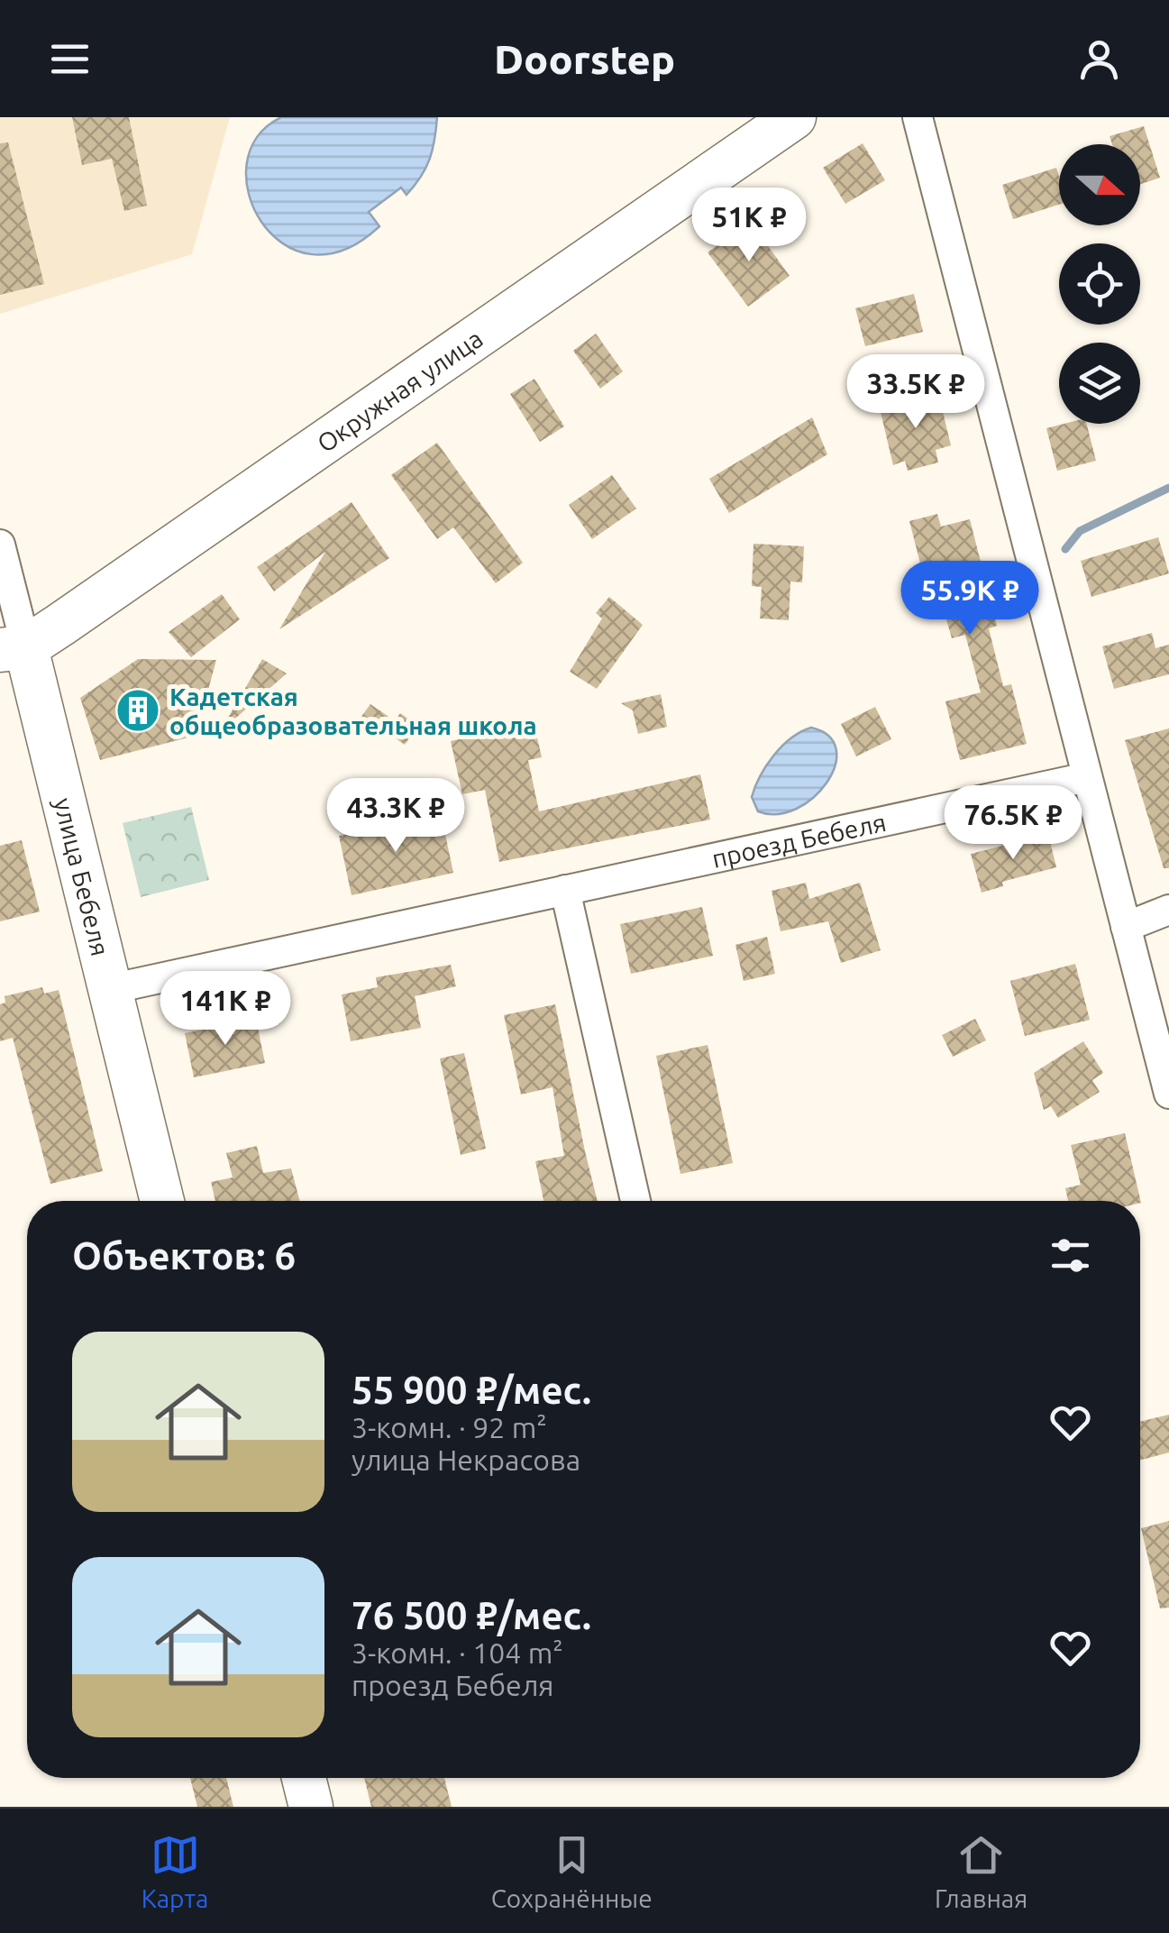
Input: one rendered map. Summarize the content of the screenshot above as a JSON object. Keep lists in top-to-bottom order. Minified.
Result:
{"streets":{"main road":["Окружная улица","улица Бебеля"],"street":["проезд Бебеля"]},"crossings":[["Окружная улица","улица Бебеля"],["проезд Бебеля","улица Бебеля"]],"places":{"building":["Кадетская общеобразовательная школа"]},"north":"right","page":{"header":"Doorstep","price":["51K ₽","33.5K ₽","55.9K ₽","43.3K ₽","76.5K ₽","141K ₽"],"heading":"Объектов: 6","list":[{"name":"55 900 ₽/мес.","note":"3-комн. · 92 m² · улица Некрасова"},{"name":"76 500 ₽/мес.","note":"3-комн. · 104 m² · проезд Бебеля"}],"tabs":["Карта","Сохранённые","Главная"]}}
